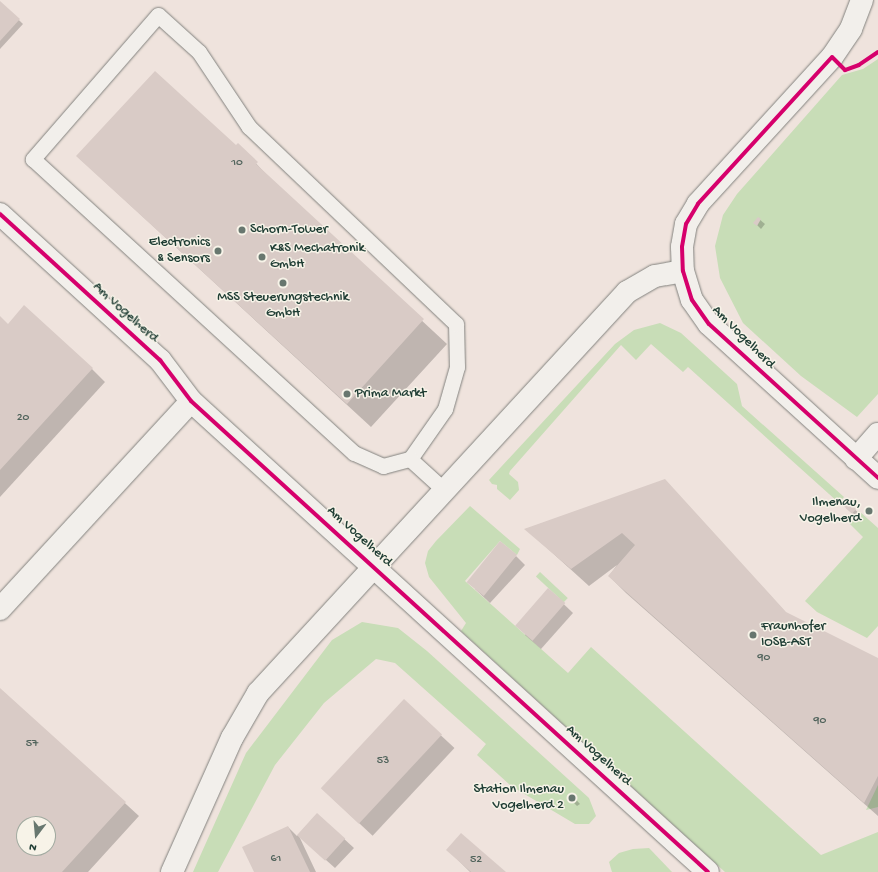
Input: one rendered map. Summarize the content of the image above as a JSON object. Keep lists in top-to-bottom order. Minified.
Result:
{"streets":{"street":["Am Vogelherd"]},"places":["Schorn-Tower","Electronics & Sensors","K&S Mechatronik GmbH","MSS Steuerungstechnik GmbH","Prima Markt","Ilmenau, Vogelherd","Fraunhofer IOSB-AST","Station Ilmenau Vogelherd 2"],"house_numbers":["10","20","90","90","57","53","61","52"],"north":"bottom"}
